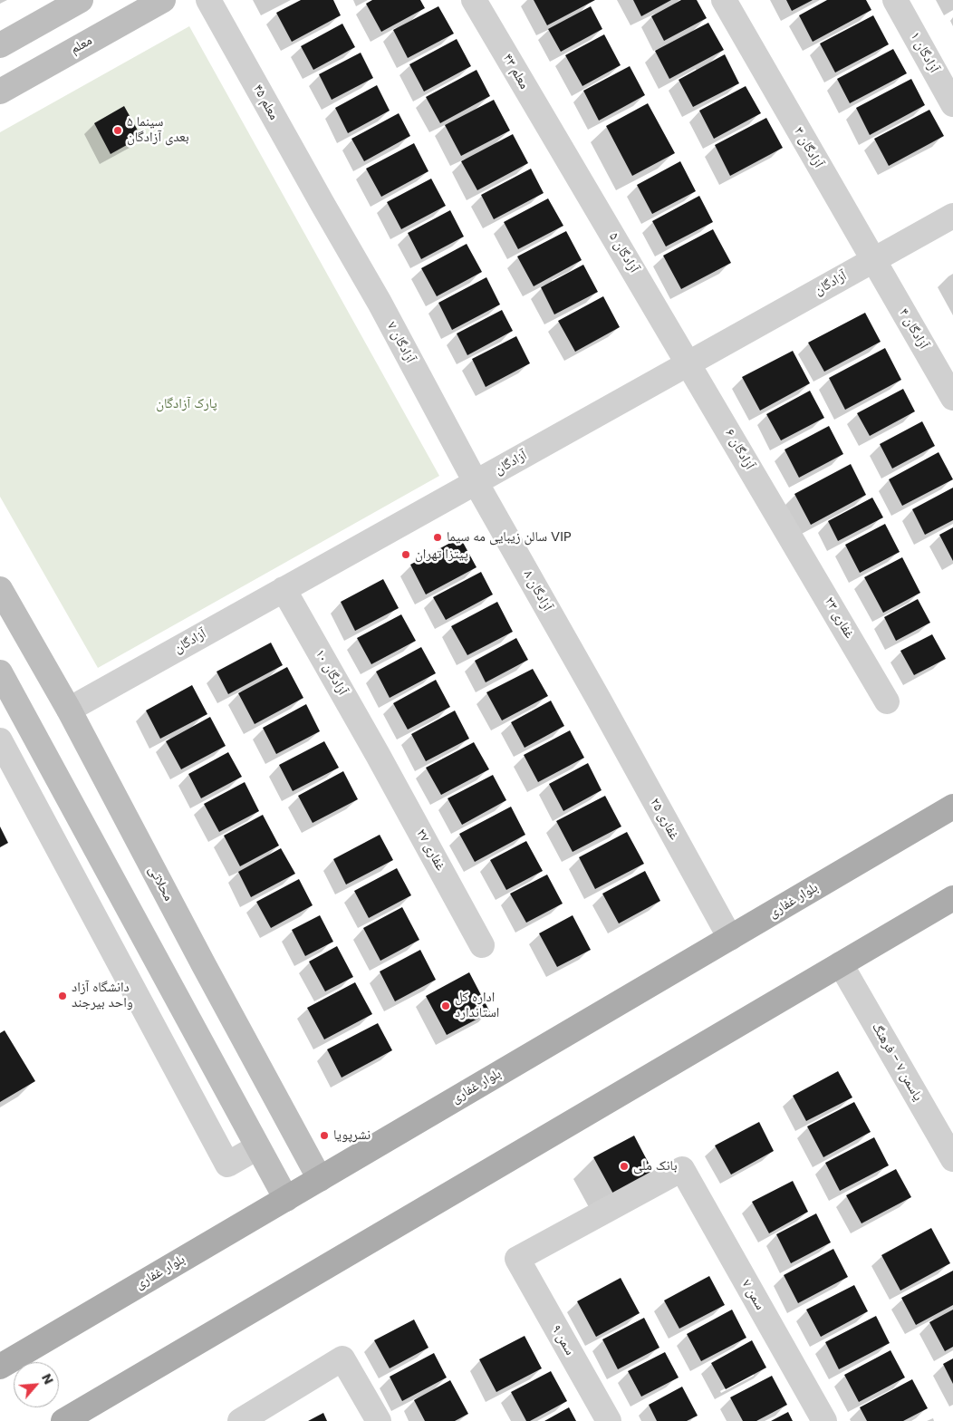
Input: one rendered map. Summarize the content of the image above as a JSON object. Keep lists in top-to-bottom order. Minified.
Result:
{"streets":{"main road":["معلم","محلاتی","بلوار غفاری"],"street":["آزادگان ۱","معلم ۴۳","معلم ۴۵","آزادگان ۳","آزادگان ۵","آزادگان","آزادگان ۴","آزادگان ۷","آزادگان ۶","آزادگان ۸","غفاری ۲۳","آزادگان ۱۰","غفاری ۲۵","غفاری ۲۷","یاسمن ۷ - فرهنگ","سمن ۷","سمن ۹"]},"crossings":[["معلم ۴۳","آزادگان ۵"],["معلم ۴۵","آزادگان ۷"],["آزادگان ۳","آزادگان"],["آزادگان ۳","آزادگان ۴"],["آزادگان ۵","آزادگان"],["آزادگان ۵","آزادگان ۶"],["آزادگان","آزادگان ۴"],["آزادگان","آزادگان ۷"],["آزادگان","آزادگان ۶"],["آزادگان","آزادگان ۸"],["آزادگان","آزادگان ۱۰"],["آزادگان","محلاتی"],["آزادگان ۷","آزادگان ۸"],["آزادگان ۶","غفاری ۲۳"],["آزادگان ۸","غفاری ۲۵"],["آزادگان ۱۰","غفاری ۲۷"],["غفاری ۲۵","بلوار غفاری"],["محلاتی","بلوار غفاری"],["سمن ۷","سمن ۹"]],"parks":["پارک آزادگان"],"places":["سینما ۵ بعدی آزادگان","سالن زیبایی مه سیما VIP","پیتزا تهران","دانشگاه آزاد واحد بیرجند","اداره کل استاندارد","نشرپویا","بانک ملی"],"north":"top right"}
